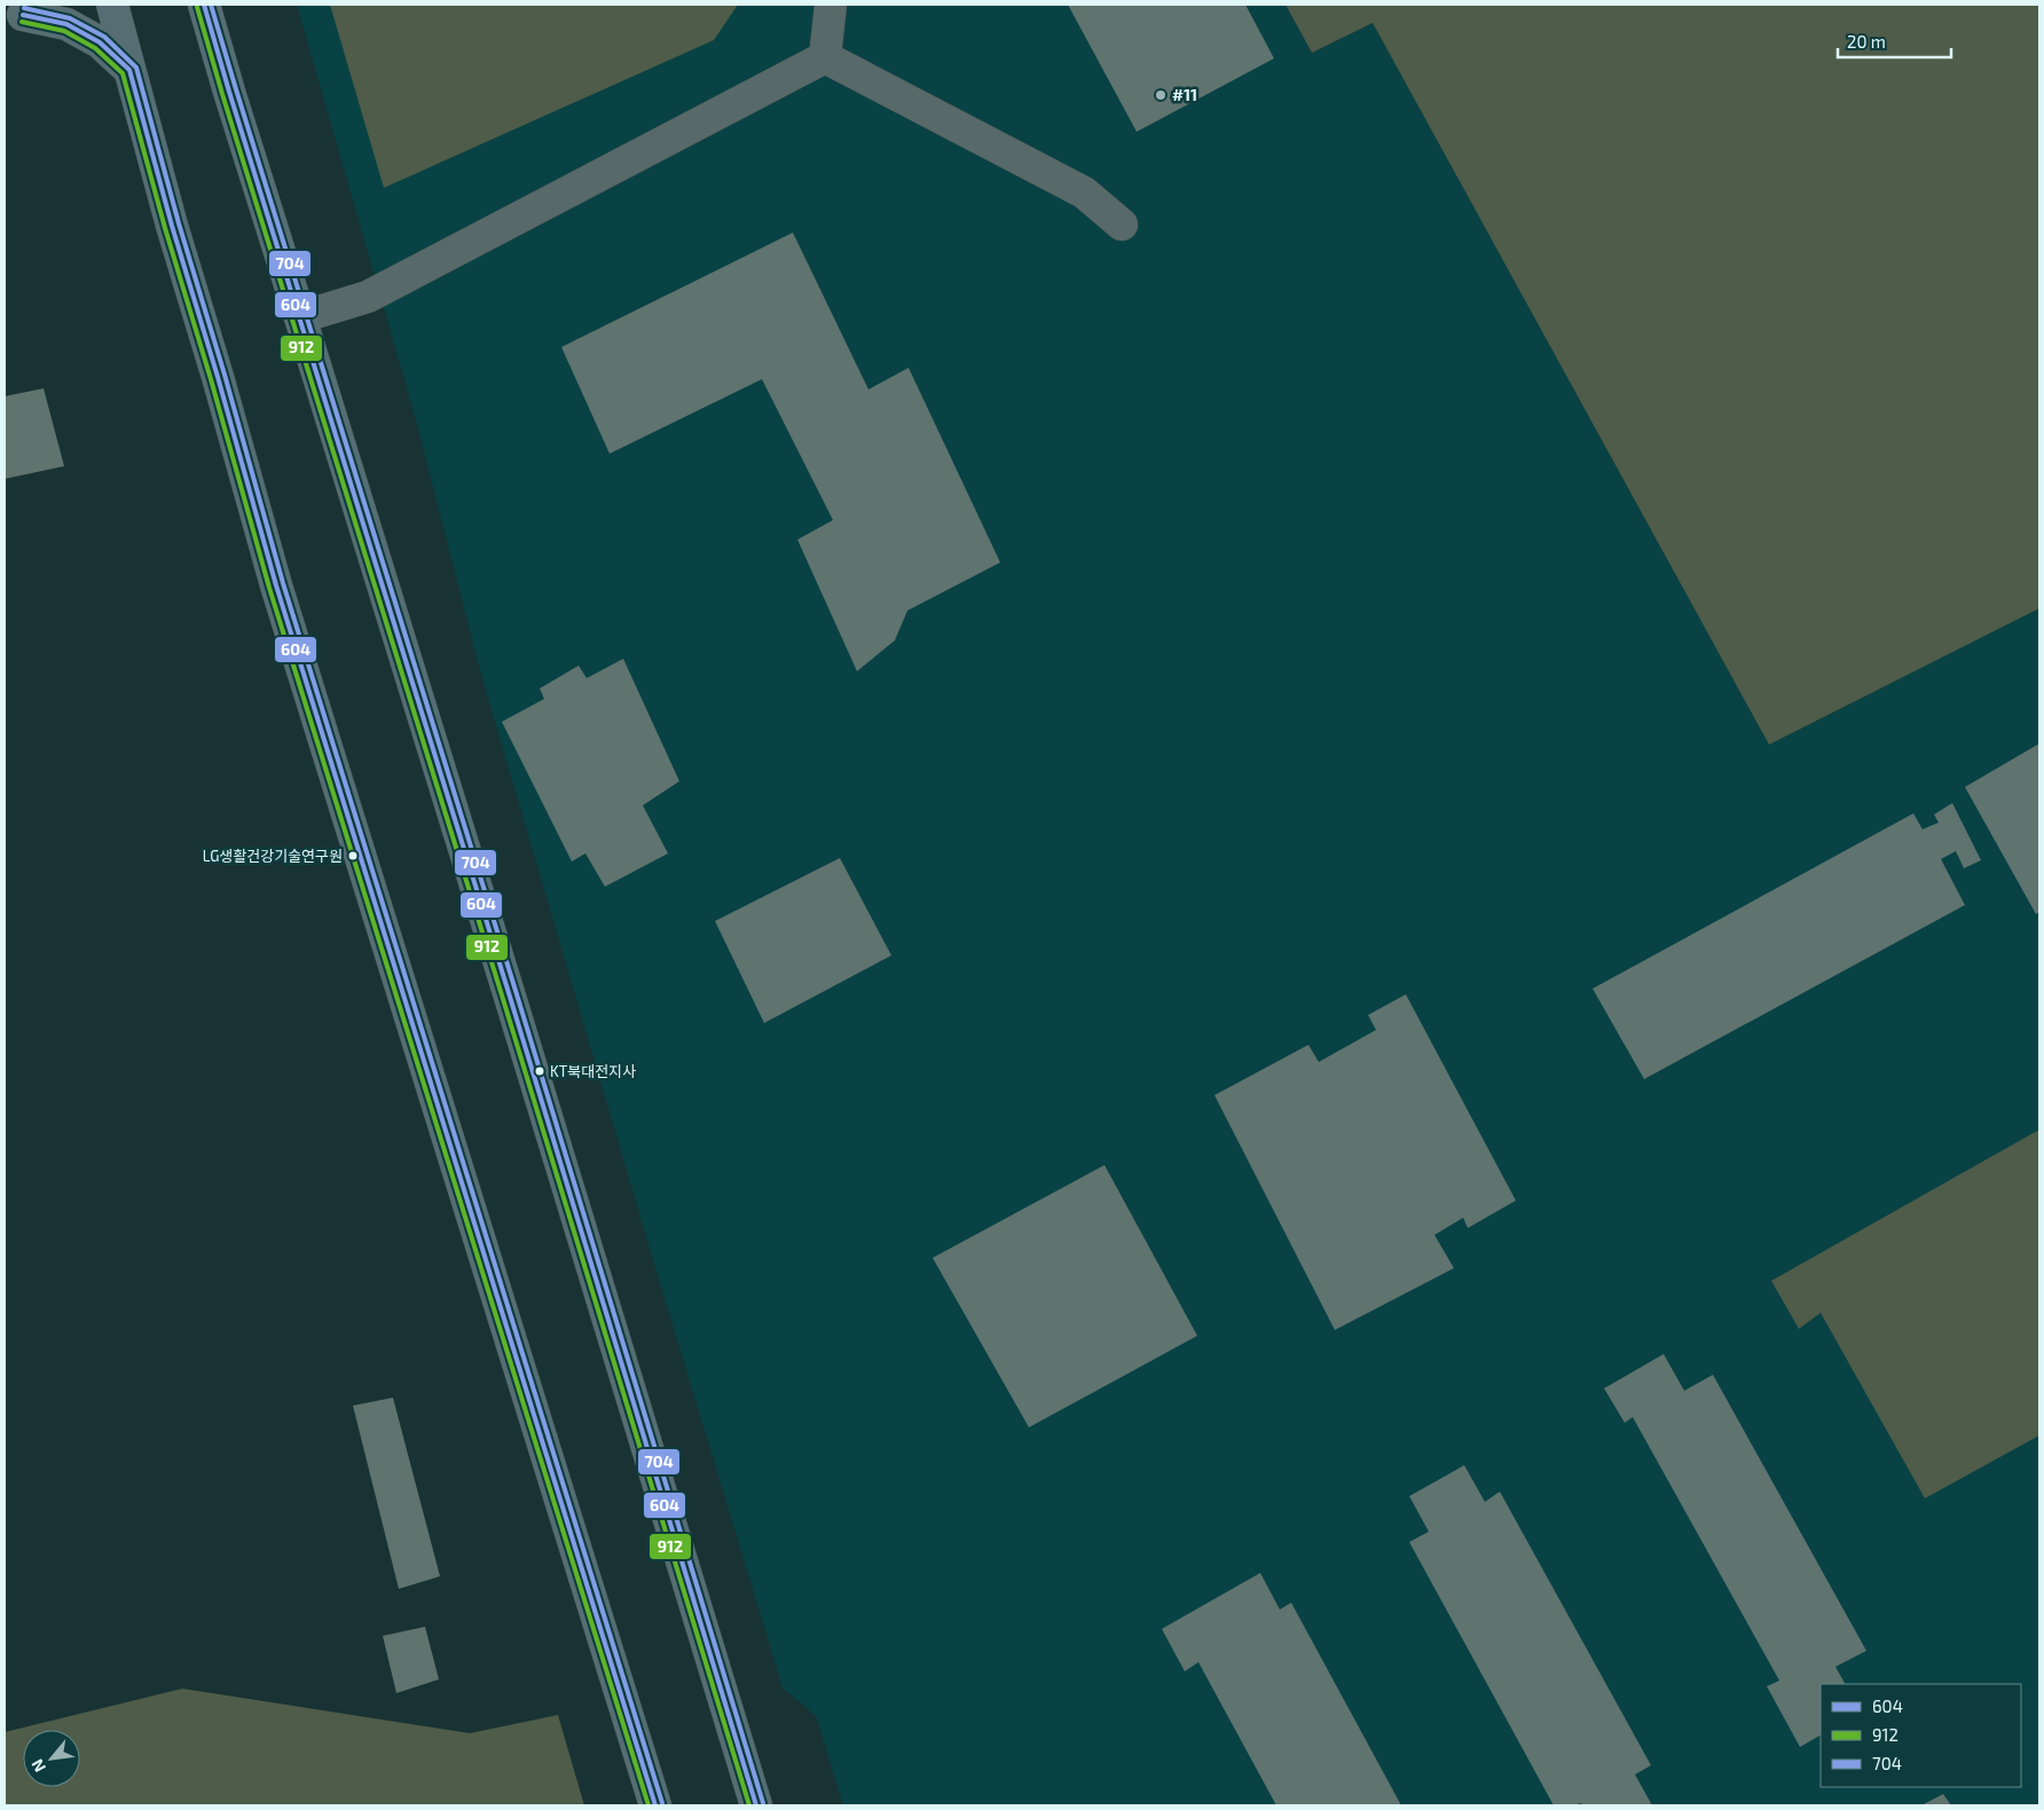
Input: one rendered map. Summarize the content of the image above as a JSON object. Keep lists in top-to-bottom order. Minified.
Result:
{"places":["#11","LG생활건강기술연구원","KT북대전지사"],"lines":["transit line 604","transit line 704","transit line 912"],"legend":["604","912","704"],"scale_bar":"20 m","north":"bottom left"}
